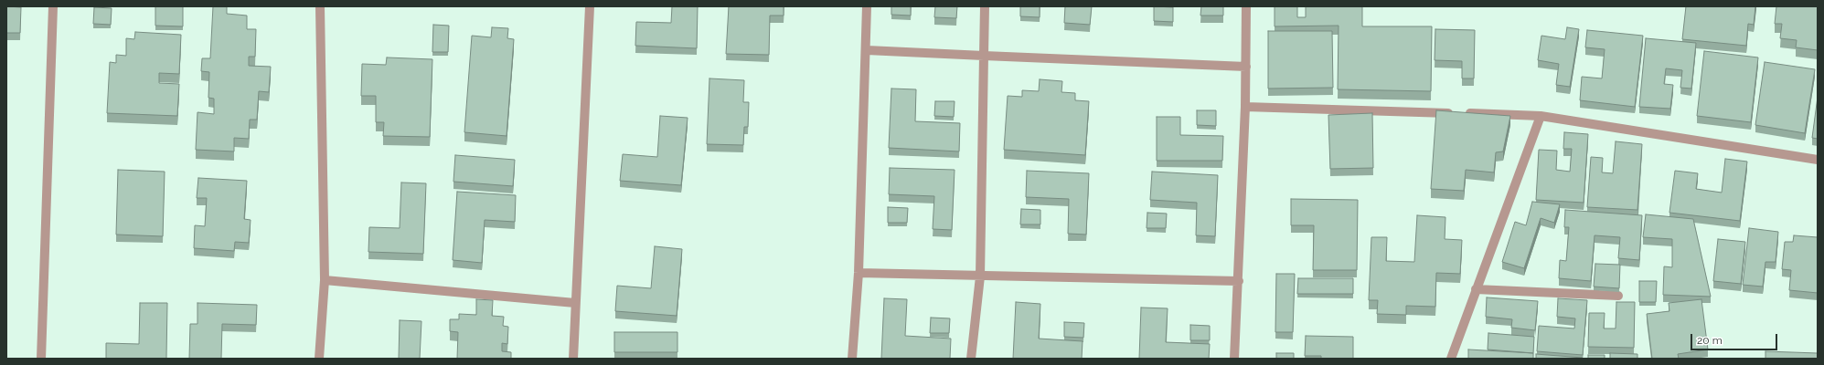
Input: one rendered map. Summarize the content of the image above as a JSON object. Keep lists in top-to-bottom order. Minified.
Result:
{"scale_bar":"20 m"}
